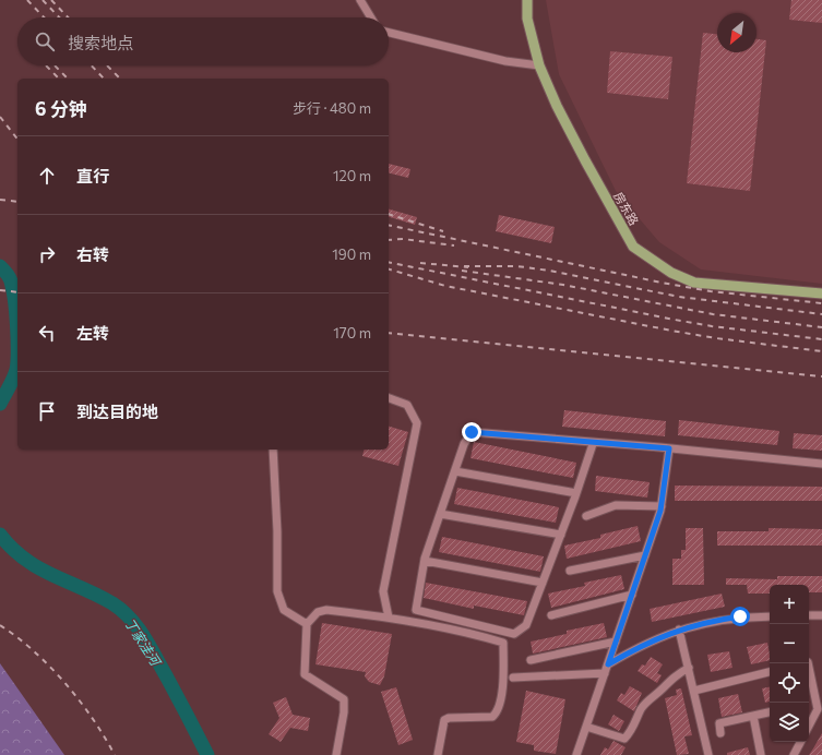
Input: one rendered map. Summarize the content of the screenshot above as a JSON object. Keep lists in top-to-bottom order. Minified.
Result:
{"streets":{"main road":["房东路"]},"water":["丁家洼河"],"north":"bottom left","page":{"search":"搜索地点","heading":["6 分钟","步行 · 480 m"],"list":[["直行","120 m"],["右转","190 m"],["左转","170 m"],"到达目的地"],"map_buttons":["+","−"]}}
